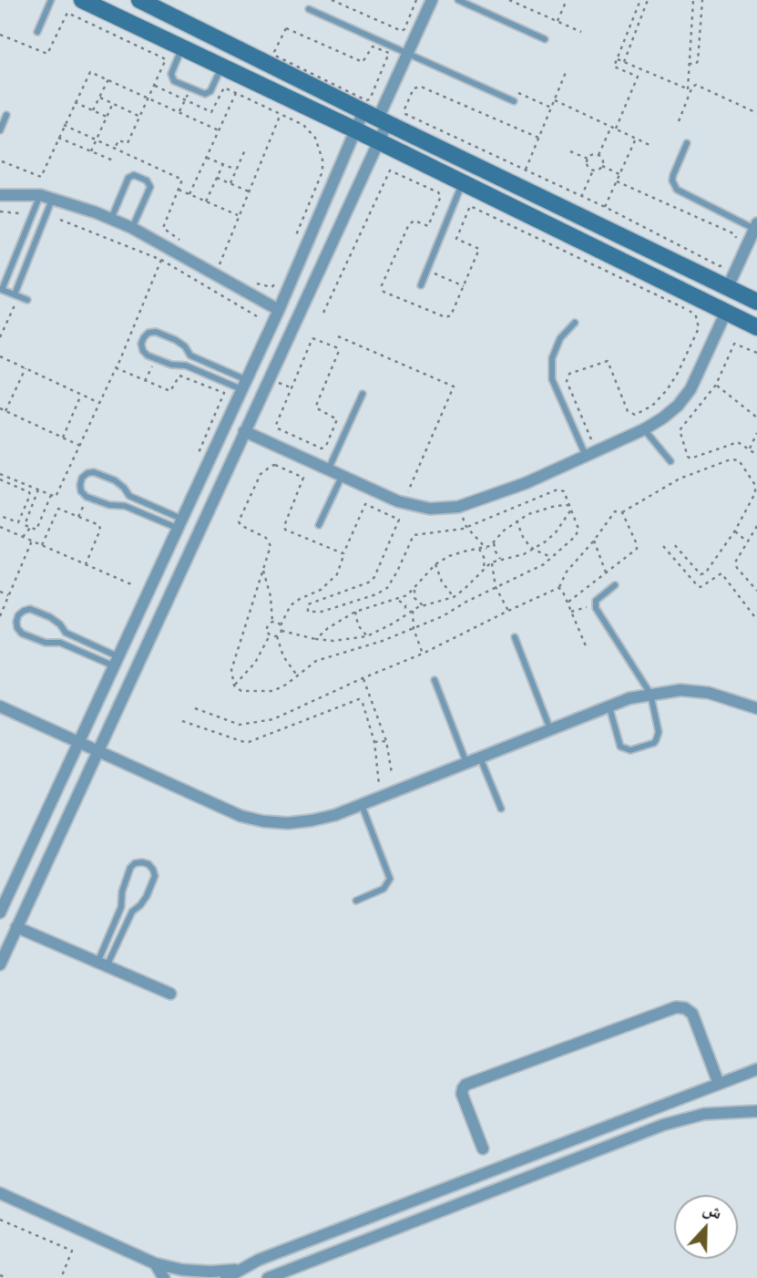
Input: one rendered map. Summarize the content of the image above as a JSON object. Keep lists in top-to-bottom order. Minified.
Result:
{"north":"top"}
